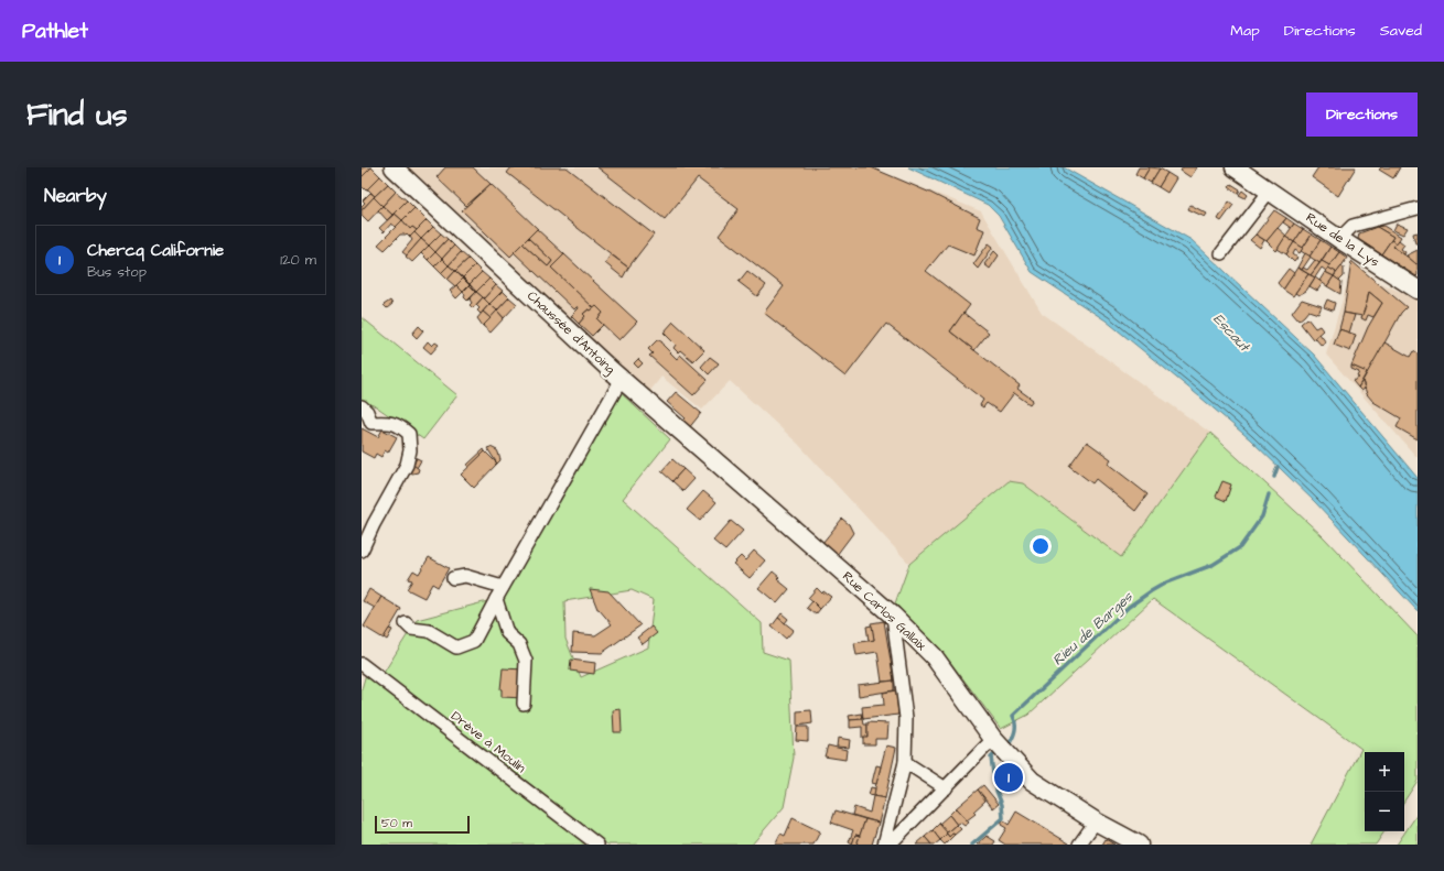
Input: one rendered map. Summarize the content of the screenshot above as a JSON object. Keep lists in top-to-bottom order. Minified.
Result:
{"streets":{"main road":["Rue de la Lys","Chaussée d'Antoing","Rue Carlos Gallaix"],"street":["Drève à Moulin"]},"crossings":[["Chaussée d'Antoing","Rue Carlos Gallaix"]],"water":["Escaut","Rieu de Barges"],"scale_bar":"50 m","page":{"header":"Pathlet","nav":["Map","Directions","Saved"],"buttons":"Directions","title":"Find us","heading":"Nearby","list":[{"mark":"1","name":"Chercq Californie","note":"Bus stop","value":"120 m"}],"map_buttons":["+","−"],"pins":"1","scale":"50 m"}}
